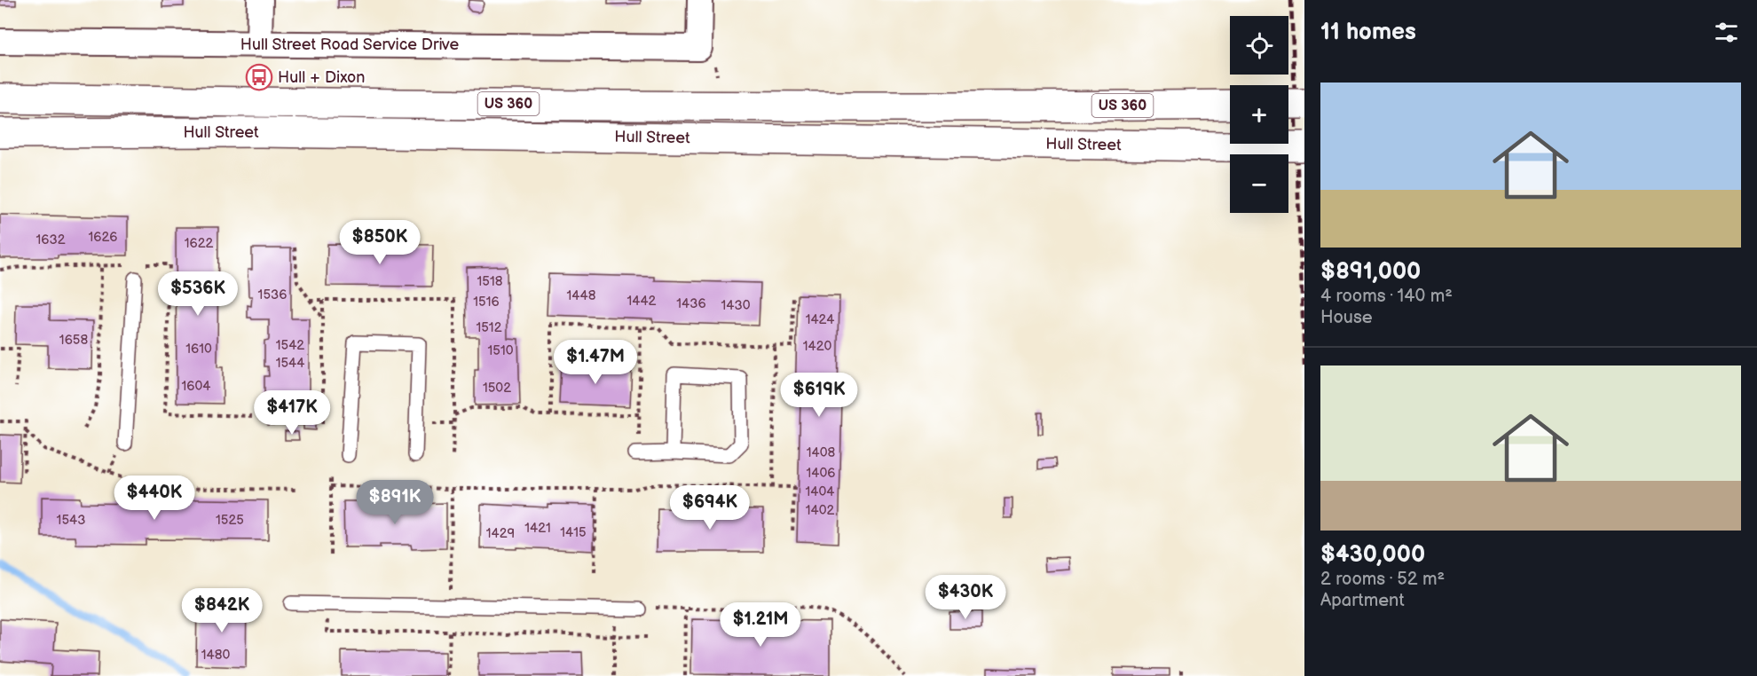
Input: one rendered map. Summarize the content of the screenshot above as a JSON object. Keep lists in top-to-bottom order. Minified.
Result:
{"streets":{"main road":["US 360","Hull Street"],"street":["Hull Street Road Service Drive"]},"places":{"bus stop":["Hull + Dixon"]},"house_numbers":["1626","1632","1622","1518","1536","1448","1442","1516","1436","1430","1424","1512","1658","1542","1420","1610","1510","1544","1604","1502","1408","1406","1404","1402","1543","1525","1421","1415","1429","1480"],"page":{"heading":"11 homes","map_buttons":["+","−"],"list":[{"name":"$891,000","note":"4 rooms · 140 m² · House"},{"name":"$430,000","note":"2 rooms · 52 m² · Apartment"}],"price":["$850K","$536K","$1.47M","$619K","$417K","$440K","$891K","$694K","$430K","$842K","$1.21M"]}}
